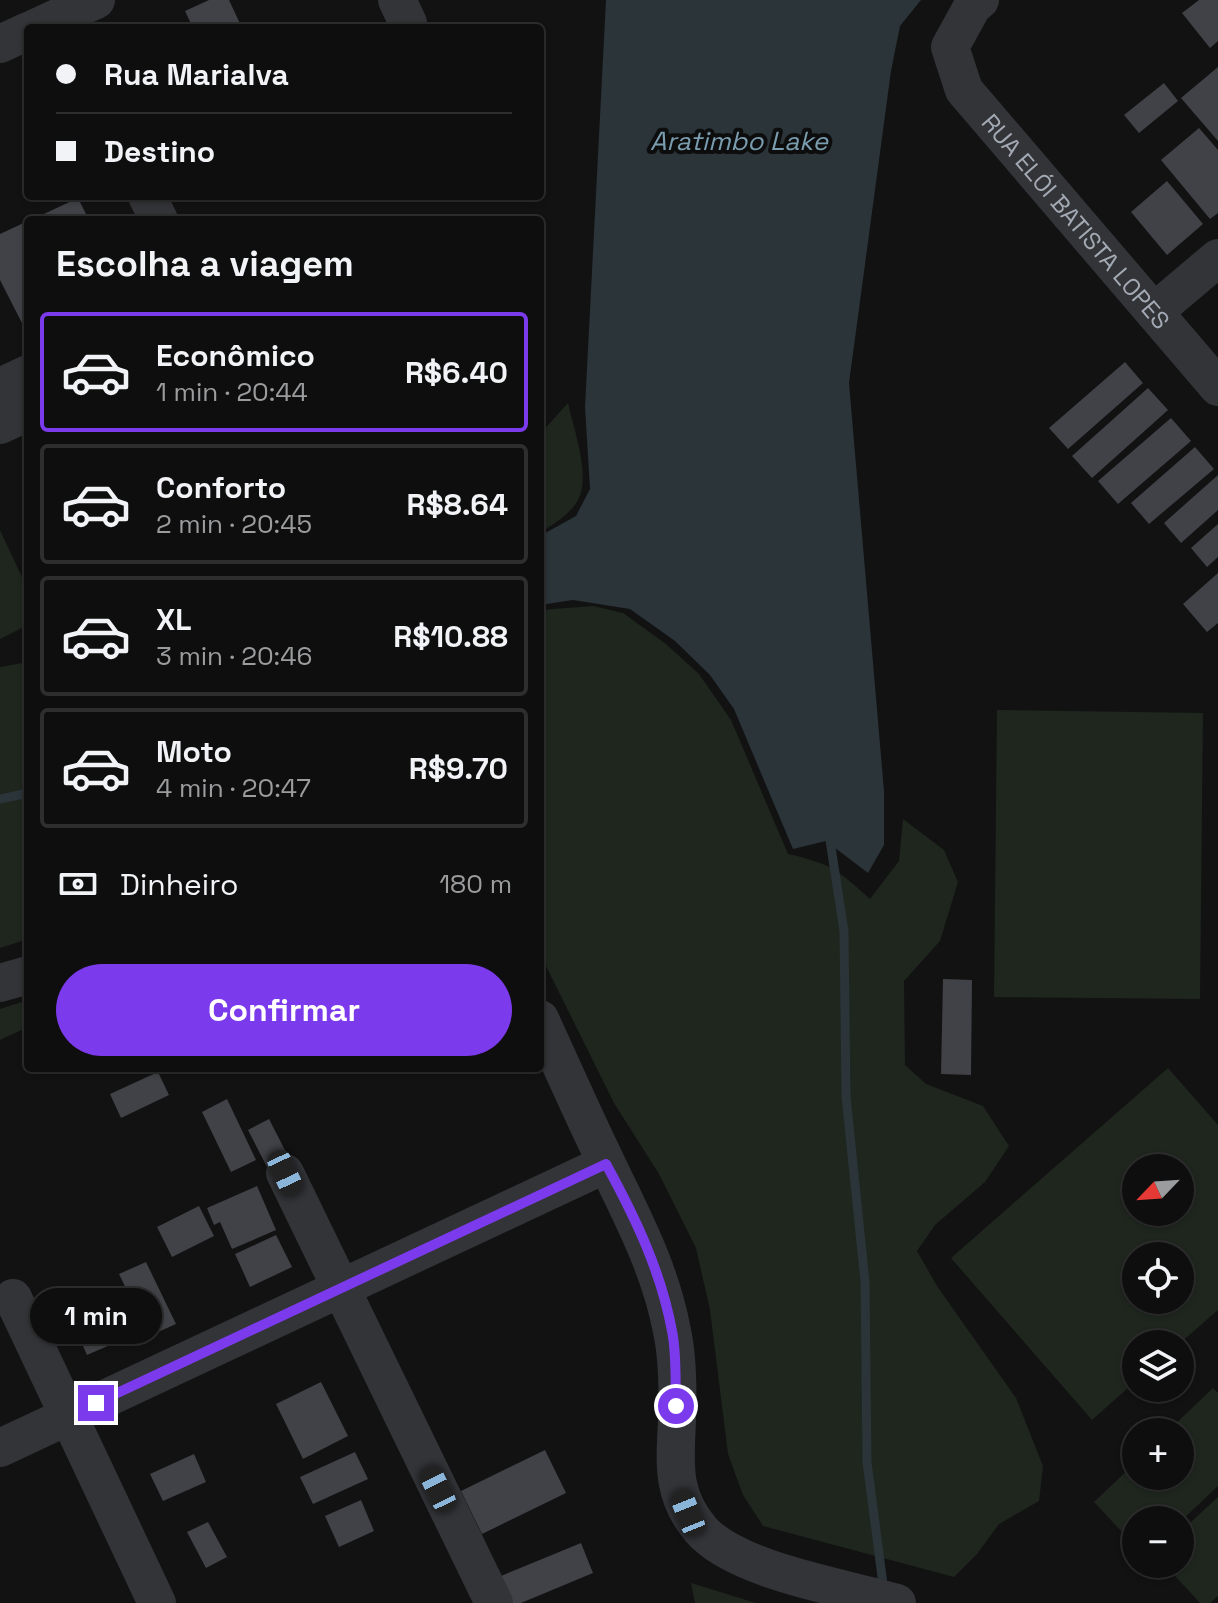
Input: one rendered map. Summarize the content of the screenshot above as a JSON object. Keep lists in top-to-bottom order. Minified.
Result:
{"streets":{"street":["RUA ELÓI BATISTA LOPES"]},"water":["Aratimbo Lake"],"north":"bottom left","page":{"banner":["Rua Marialva","Destino"],"heading":"Escolha a viagem","list":[{"name":"Econômico","note":"1 min · 20:44","value":"R$6.40"},{"name":"Conforto","note":"2 min · 20:45","value":"R$8.64"},{"name":"XL","note":"3 min · 20:46","value":"R$10.88"},{"name":"Moto","note":"4 min · 20:47","value":"R$9.70"}],"pay":["Dinheiro","180 m"],"buttons":"Confirmar","map_buttons":["+","−"],"bubble":"1 min"}}
